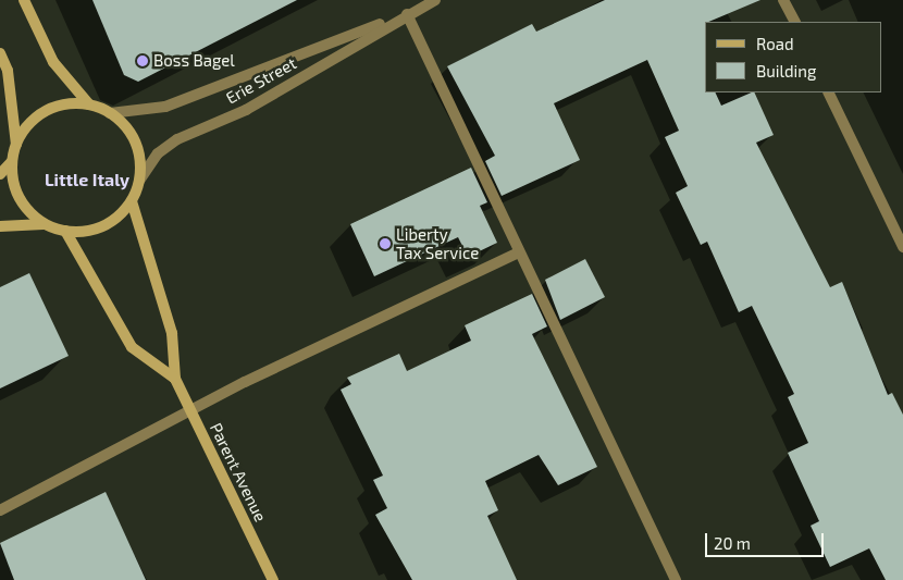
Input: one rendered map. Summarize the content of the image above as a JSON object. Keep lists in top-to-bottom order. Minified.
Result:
{"streets":{"street":["Erie Street","Parent Avenue"]},"crossings":[["Erie Street","Parent Avenue"]],"districts":["Little Italy"],"places":["Boss Bagel","Liberty Tax Service"],"legend":["Road","Building"],"scale_bar":"20 m"}
